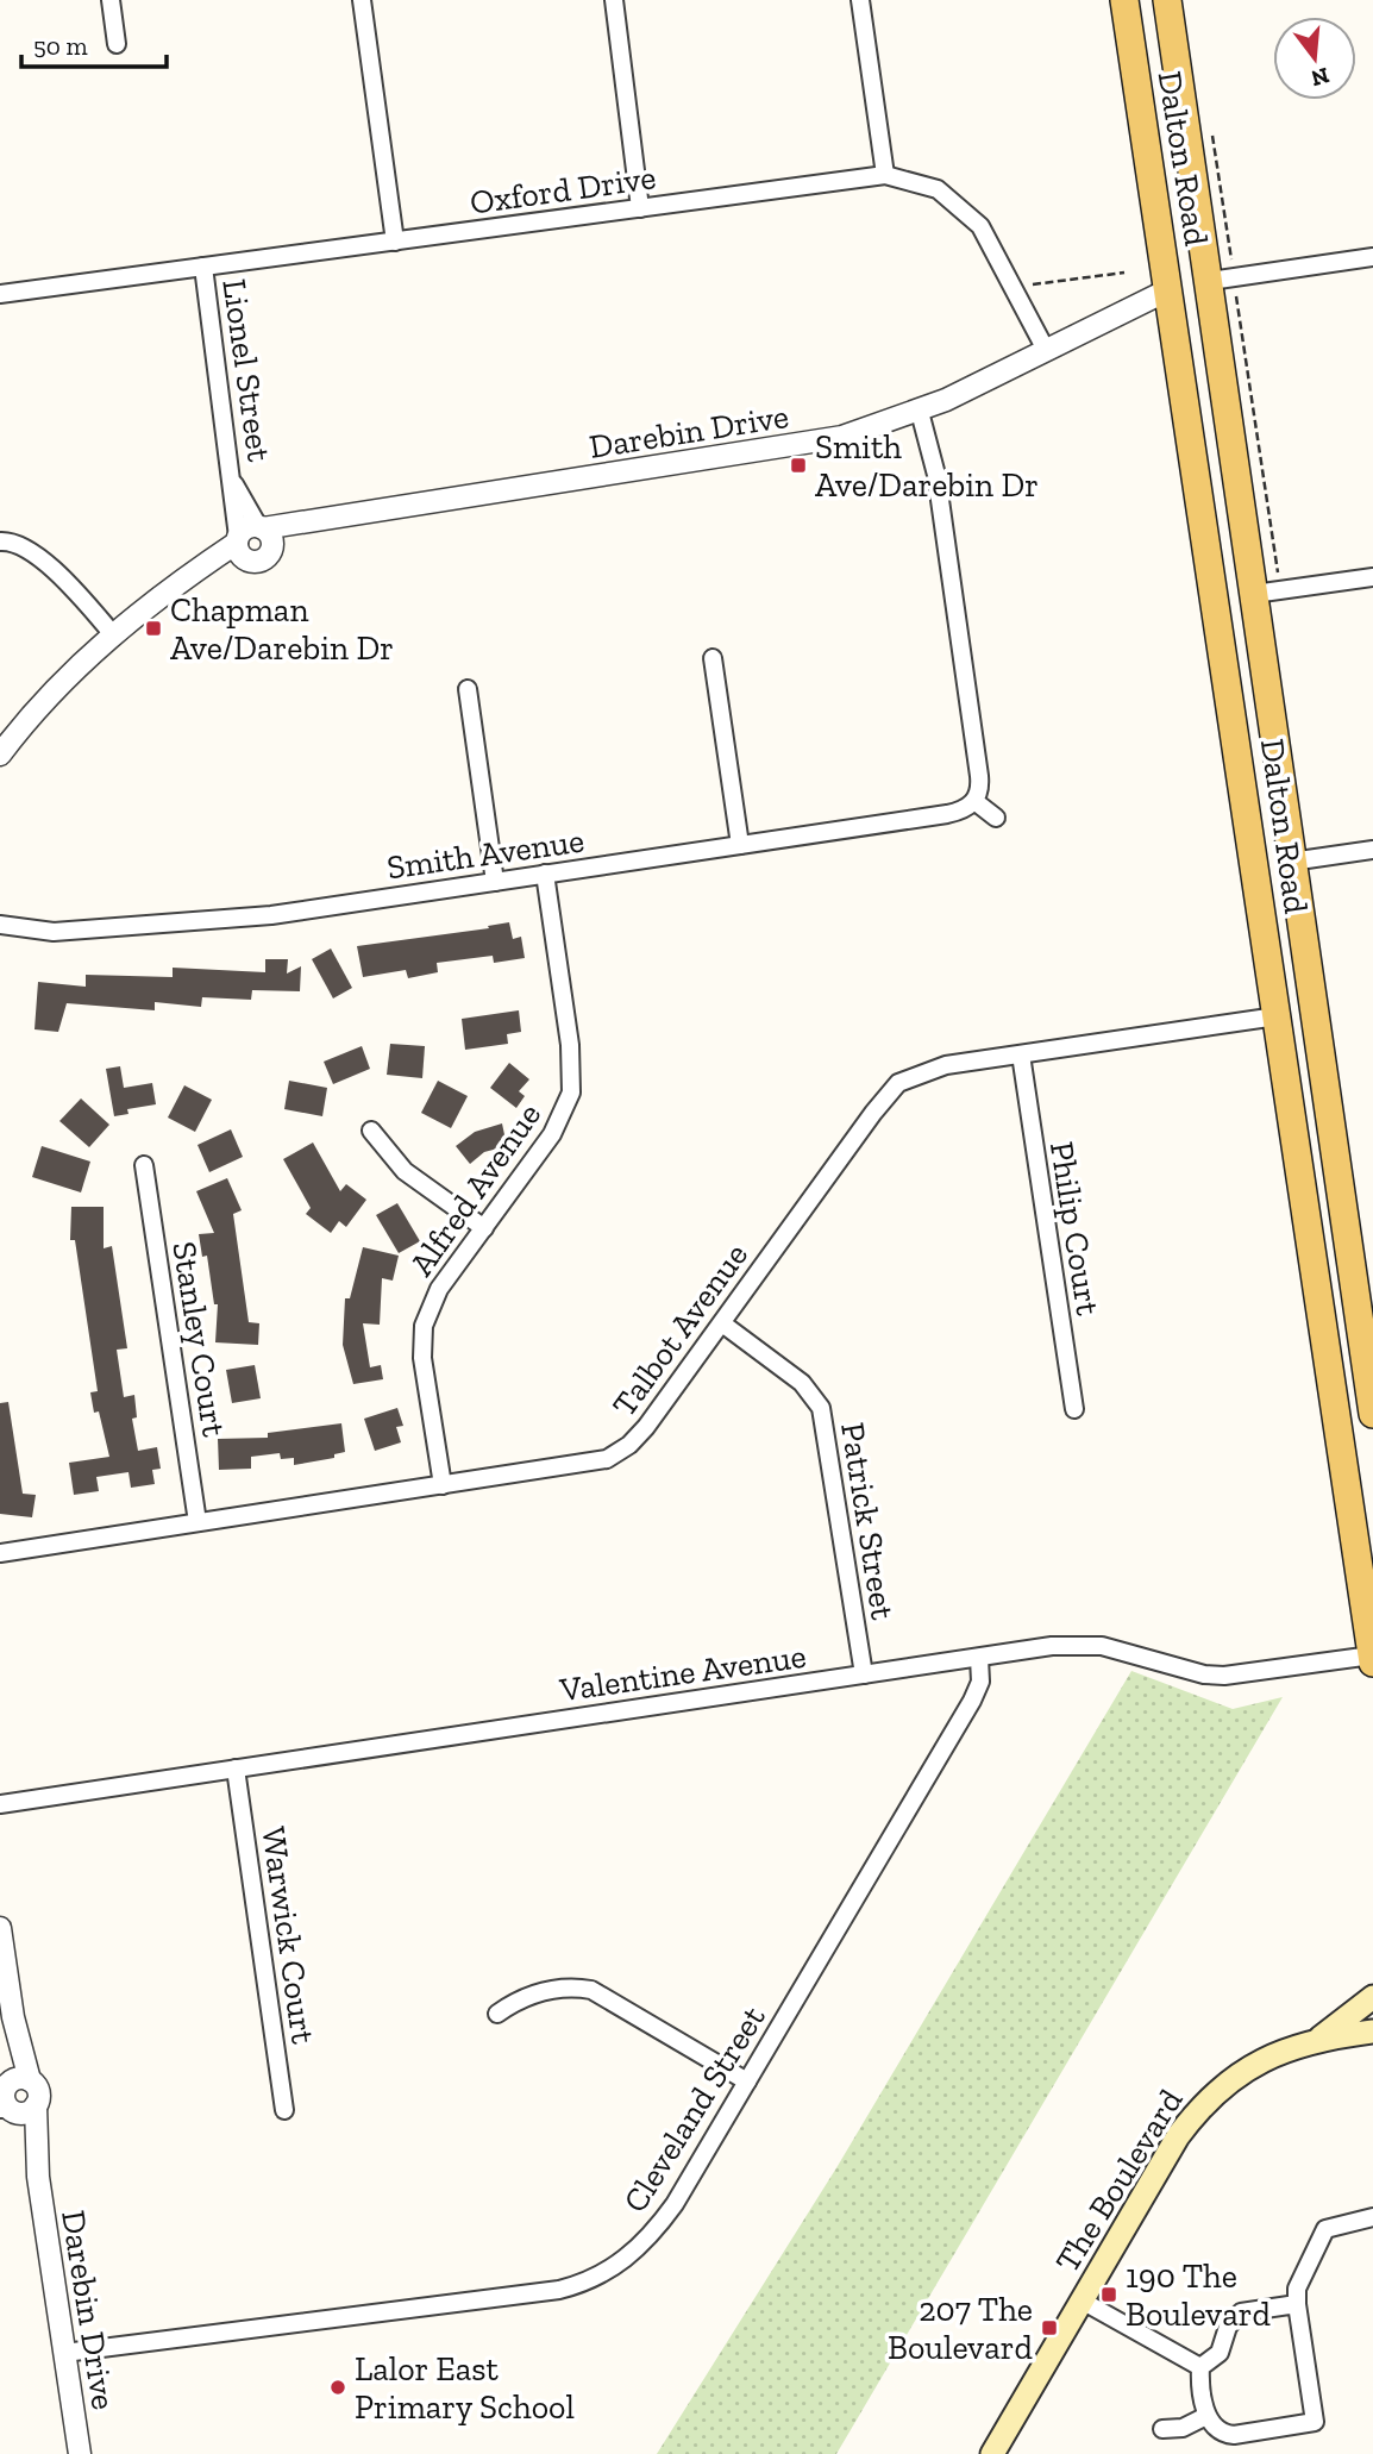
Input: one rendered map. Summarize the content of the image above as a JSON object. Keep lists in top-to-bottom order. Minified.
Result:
{"streets":{"main road":["Dalton Road","The Boulevard"],"street":["Oxford Drive","Lionel Street","Darebin Drive","Smith Avenue","Alfred Avenue","Philip Court","Talbot Avenue","Stanley Court","Patrick Street","Valentine Avenue","Warwick Court","Cleveland Street"]},"crossings":[["Dalton Road","Darebin Drive"],["Dalton Road","Talbot Avenue"],["Dalton Road","Valentine Avenue"],["Oxford Drive","Lionel Street"],["Oxford Drive","Darebin Drive"],["Lionel Street","Darebin Drive"],["Darebin Drive","Cleveland Street"],["Smith Avenue","Alfred Avenue"],["Alfred Avenue","Talbot Avenue"],["Philip Court","Talbot Avenue"],["Talbot Avenue","Stanley Court"],["Talbot Avenue","Patrick Street"],["Patrick Street","Valentine Avenue"],["Valentine Avenue","Warwick Court"],["Valentine Avenue","Cleveland Street"]],"places":{"transit":["Smith Ave/Darebin Dr","Chapman Ave/Darebin Dr","190 The Boulevard","207 The Boulevard"],"other":["Lalor East Primary School"]},"scale_bar":"50 m","north":"bottom"}
